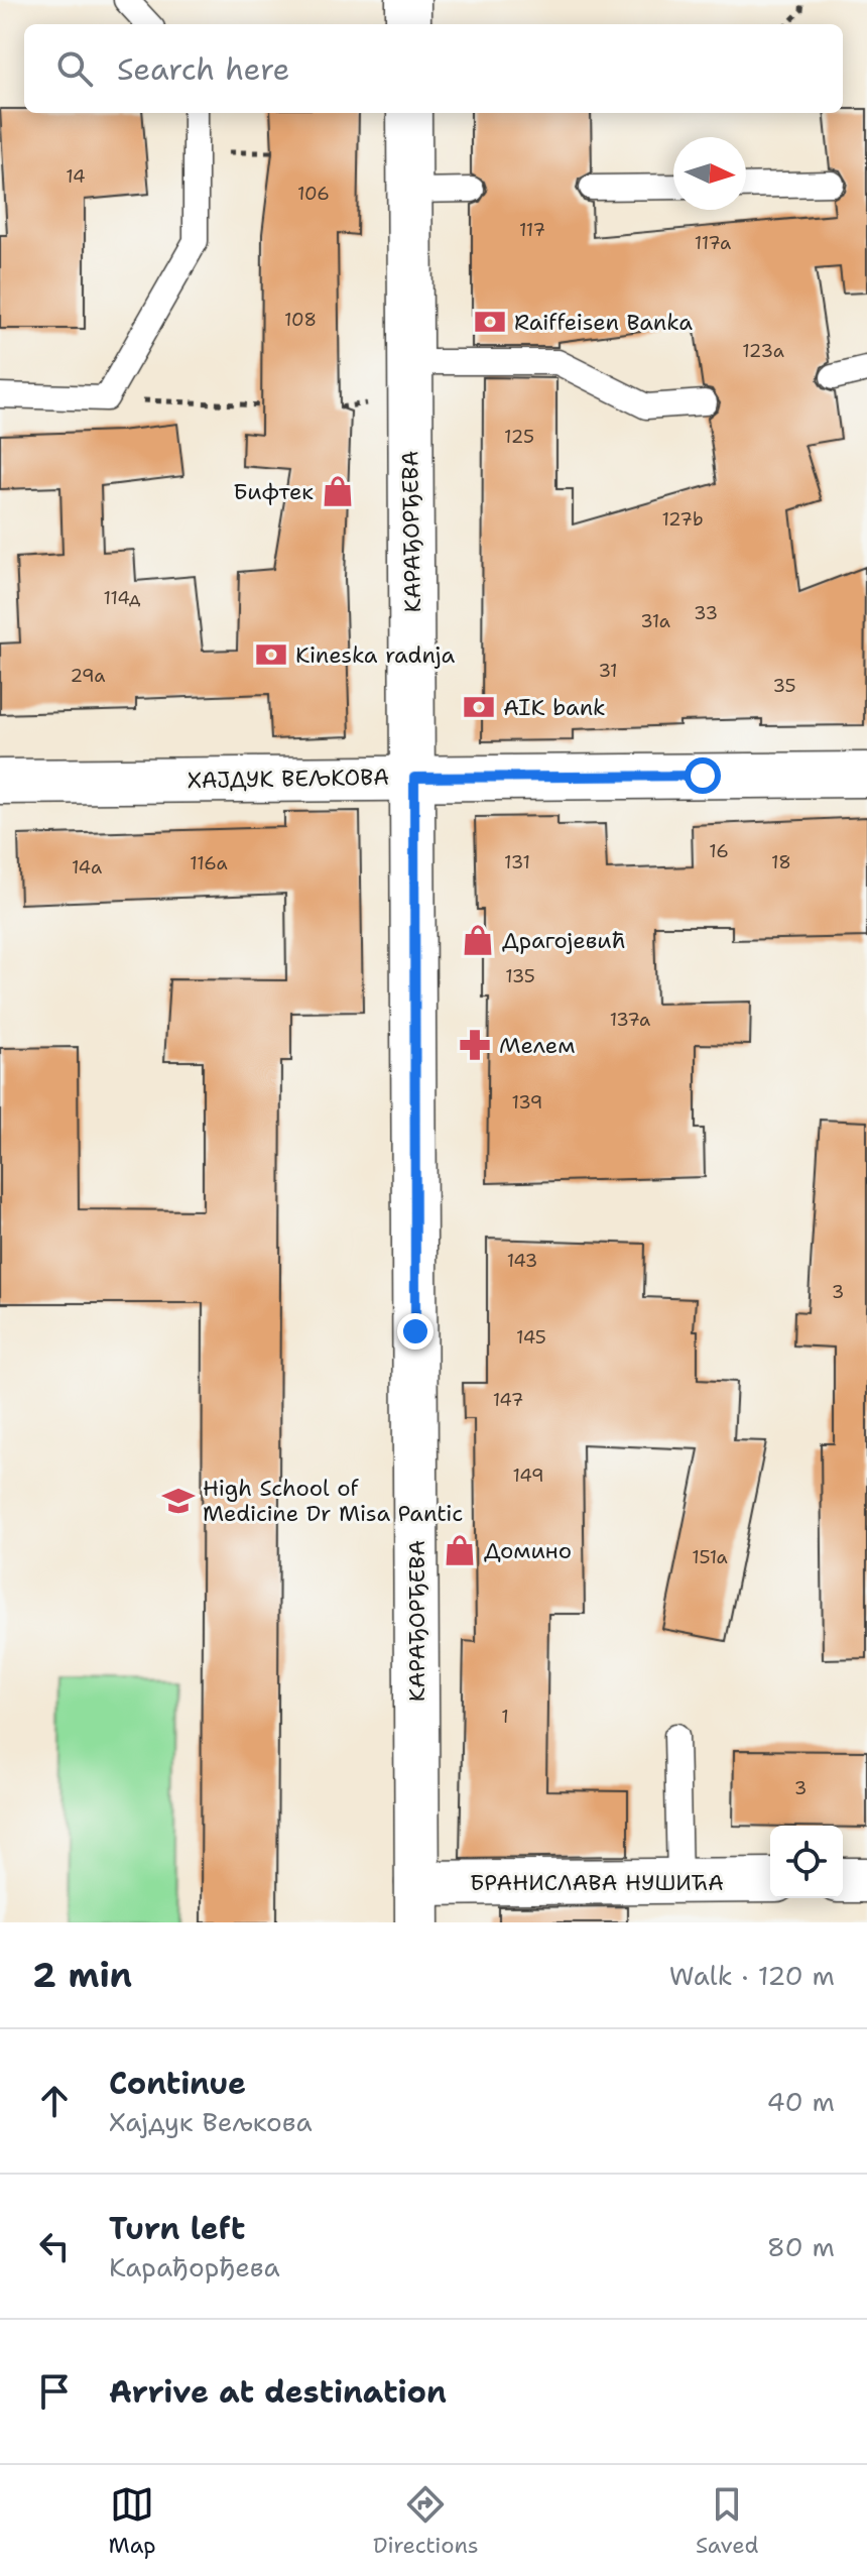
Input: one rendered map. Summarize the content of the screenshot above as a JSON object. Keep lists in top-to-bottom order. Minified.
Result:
{"streets":{"street":["КАРАЂОРЂЕВА","ХАЈДУК ВЕЉКОВА","БРАНИСЛАВА НУШИЋА"]},"crossings":[["КАРАЂОРЂЕВА","ХАЈДУК ВЕЉКОВА"],["КАРАЂОРЂЕВА","БРАНИСЛАВА НУШИЋА"]],"places":{"bank":["Raiffeisen Banka","Kineska radnja","AIK bank"],"shop":["Бифтек","Драгојевић","Домино"],"pharmacy":["Мелем"],"school or university":["High School of Medicine Dr Misa Pantic"]},"house_numbers":["14","106","117","117a","108","123a","125","127b","114д","33","31a","31","29a","35","16","131","18","116a","14a","135","137a","139","143","3","145","147","149","151a","1","3"],"north":"right","page":{"search":"Search here","heading":["2 min","Walk · 120 m"],"list":[["Continue","Хајдук Вељкова","40 m"],["Turn left","Карађорђева","80 m"],"Arrive at destination"],"nav":["Map","Directions","Saved"]}}
